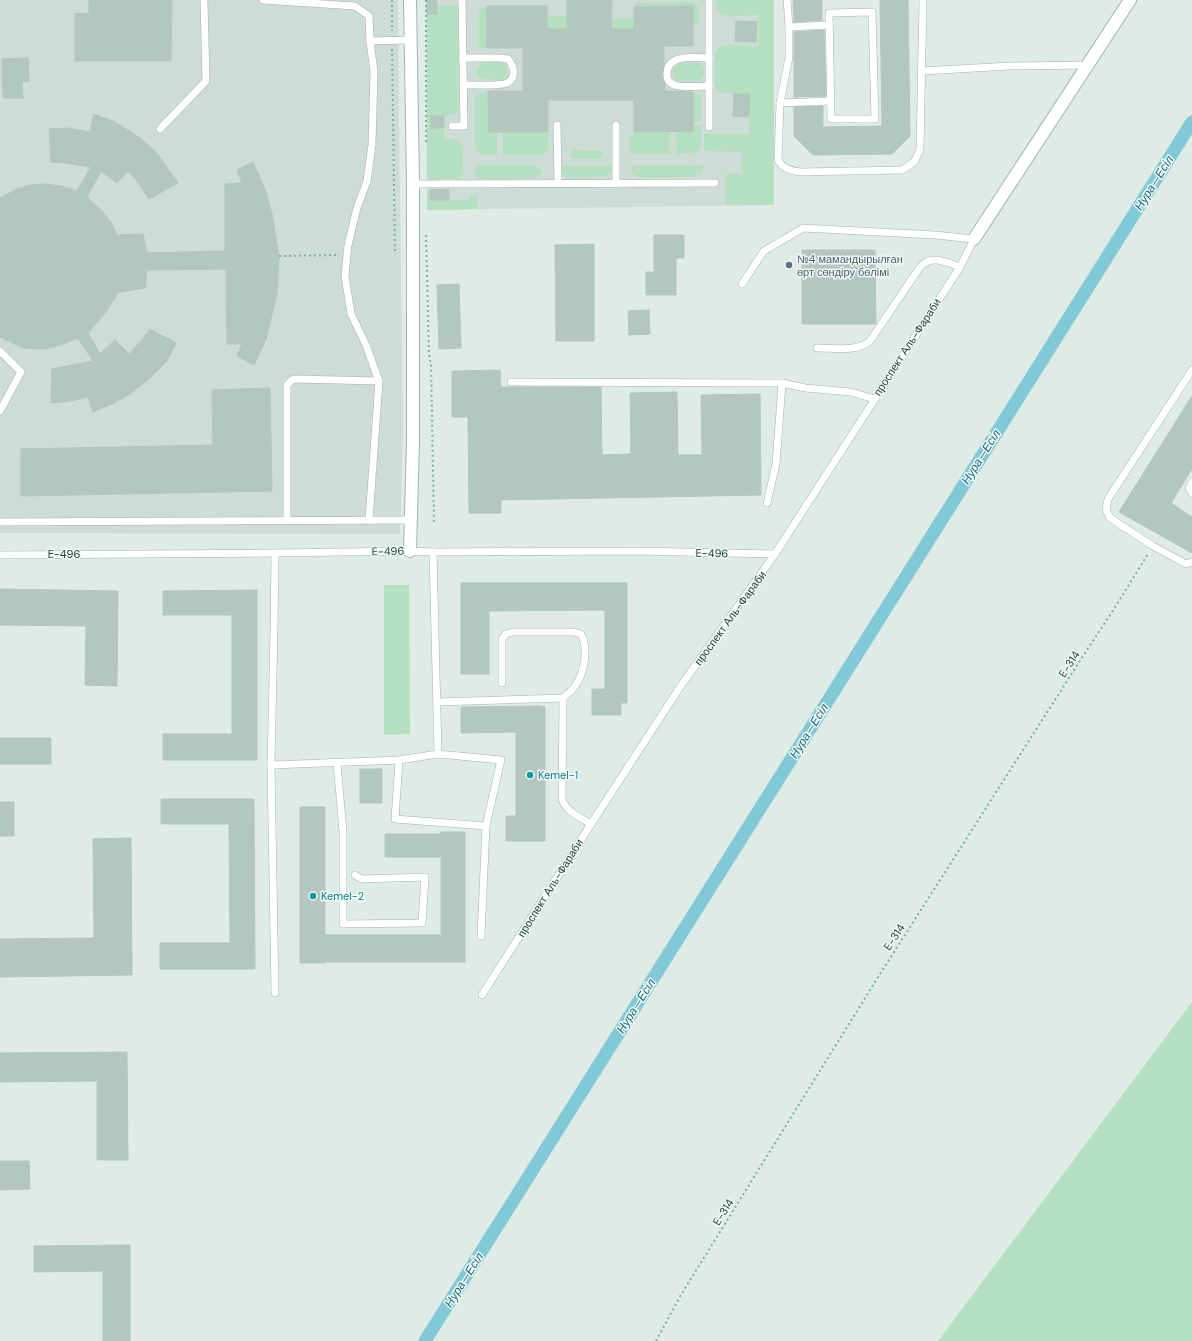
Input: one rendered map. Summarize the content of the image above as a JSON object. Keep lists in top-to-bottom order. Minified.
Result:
{"streets":{"lane":["проспект Аль-Фараби","E-496"],"path":["E-314"]},"crossings":[["проспект Аль-Фараби","E-496"]],"water":["Нура—Есіл"],"places":["№4 мамандырылған өрт сөндіру бөлімі","Kemel-1","Kemel-2"]}
